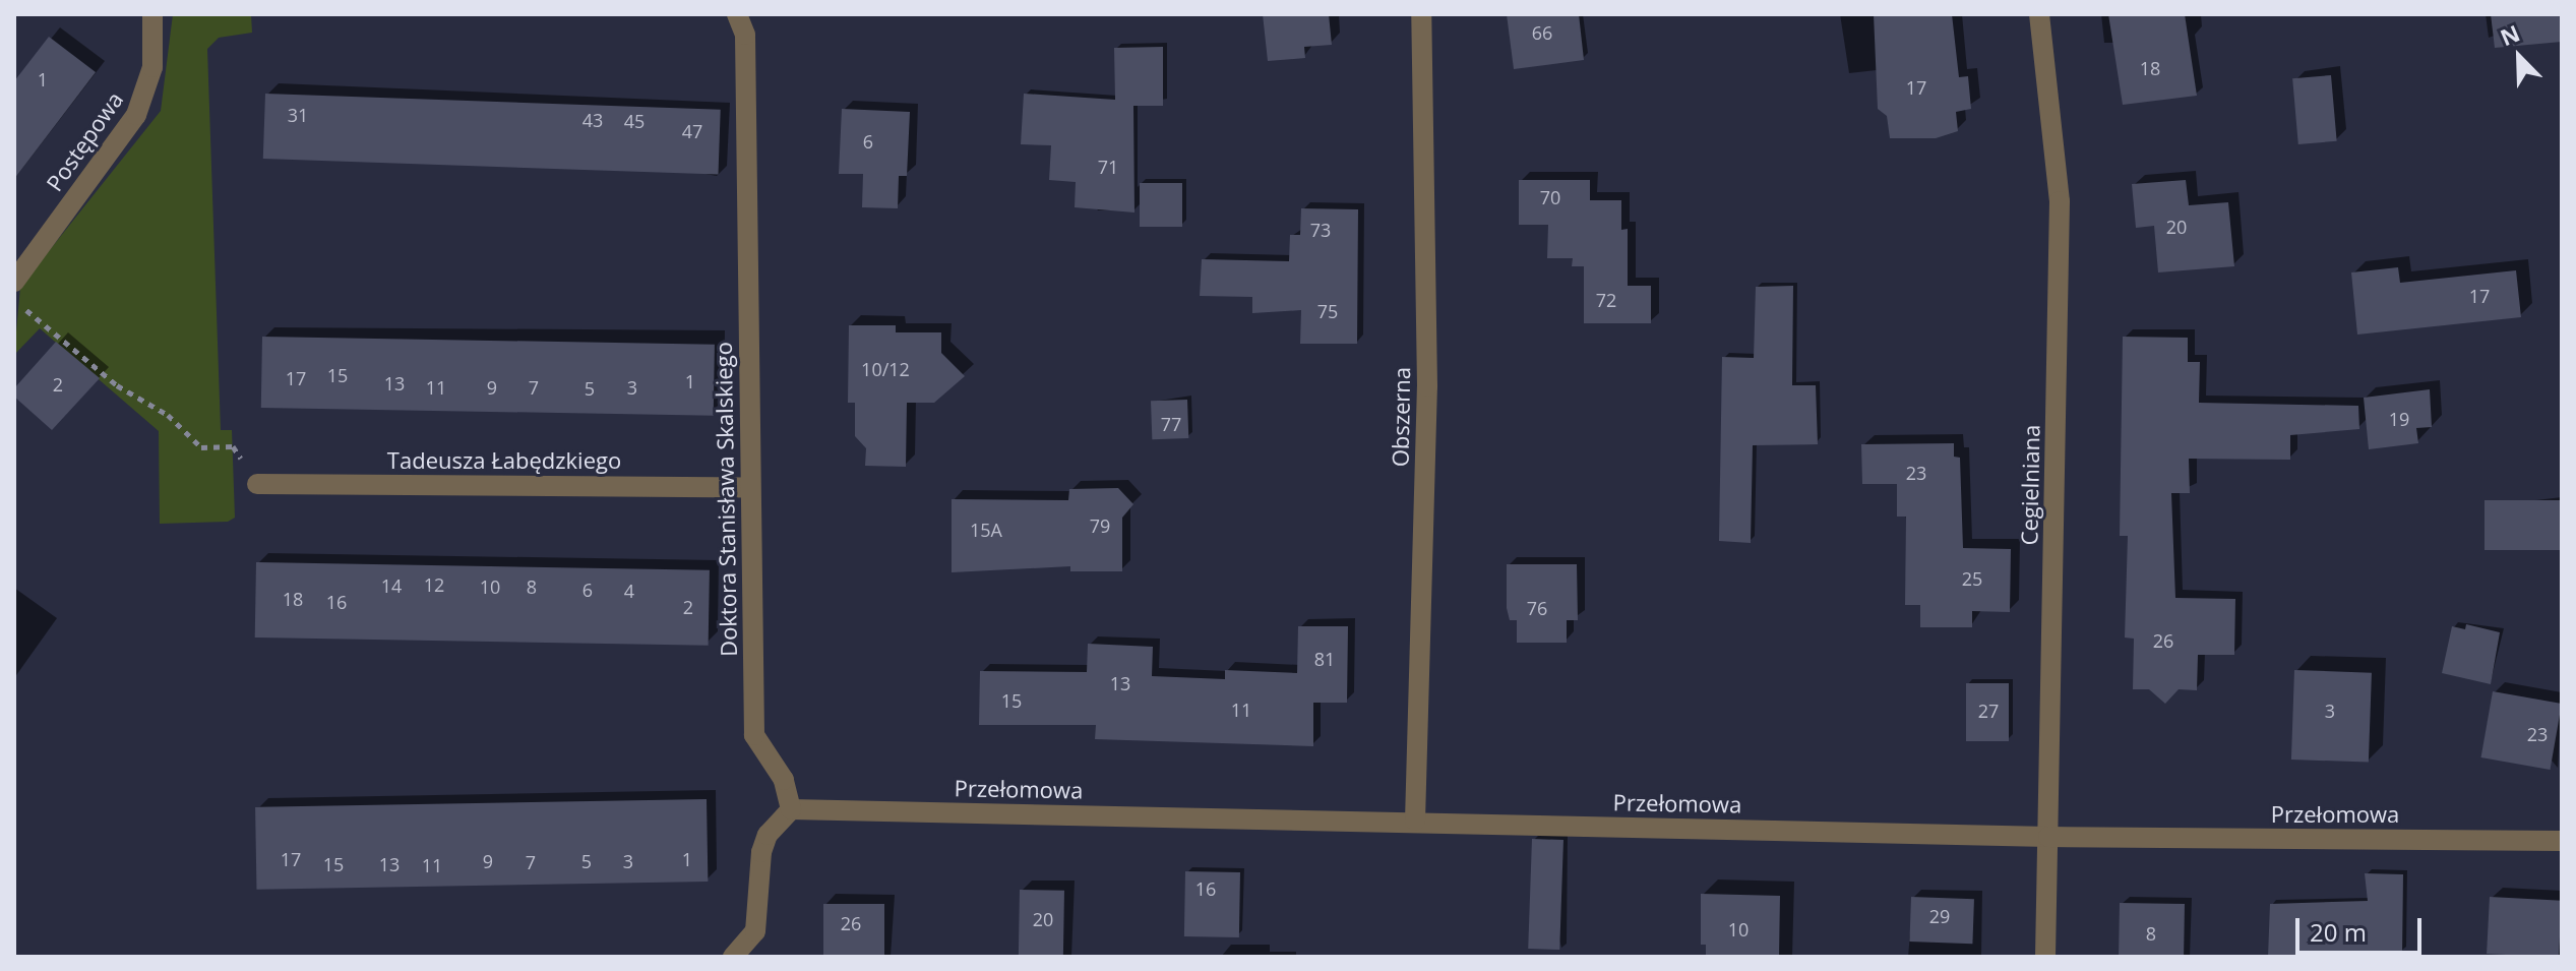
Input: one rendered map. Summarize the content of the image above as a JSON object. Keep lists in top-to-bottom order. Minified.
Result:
{"streets":{"street":["Postępowa","Obszerna","Tadeusza Łabędzkiego","Cegielniana","Doktora Stanisława Skalskiego","Przełomowa"]},"crossings":[["Obszerna","Przełomowa"],["Tadeusza Łabędzkiego","Doktora Stanisława Skalskiego"],["Cegielniana","Przełomowa"],["Doktora Stanisława Skalskiego","Przełomowa"]],"house_numbers":["66","18","1","17","31","43","45","47","6","71","70","20","73","17","72","75","10/12","15","17","1","13","2","11","9","7","3","5","19","77","23","79","15A","25","12","14","10","8","6","4","18","16","2","76","26","81","13","15","11","27","3","23","17","1","9","5","3","7","15","13","11","16","29","20","26","10","8"],"scale_bar":"20 m","north":"top left"}
